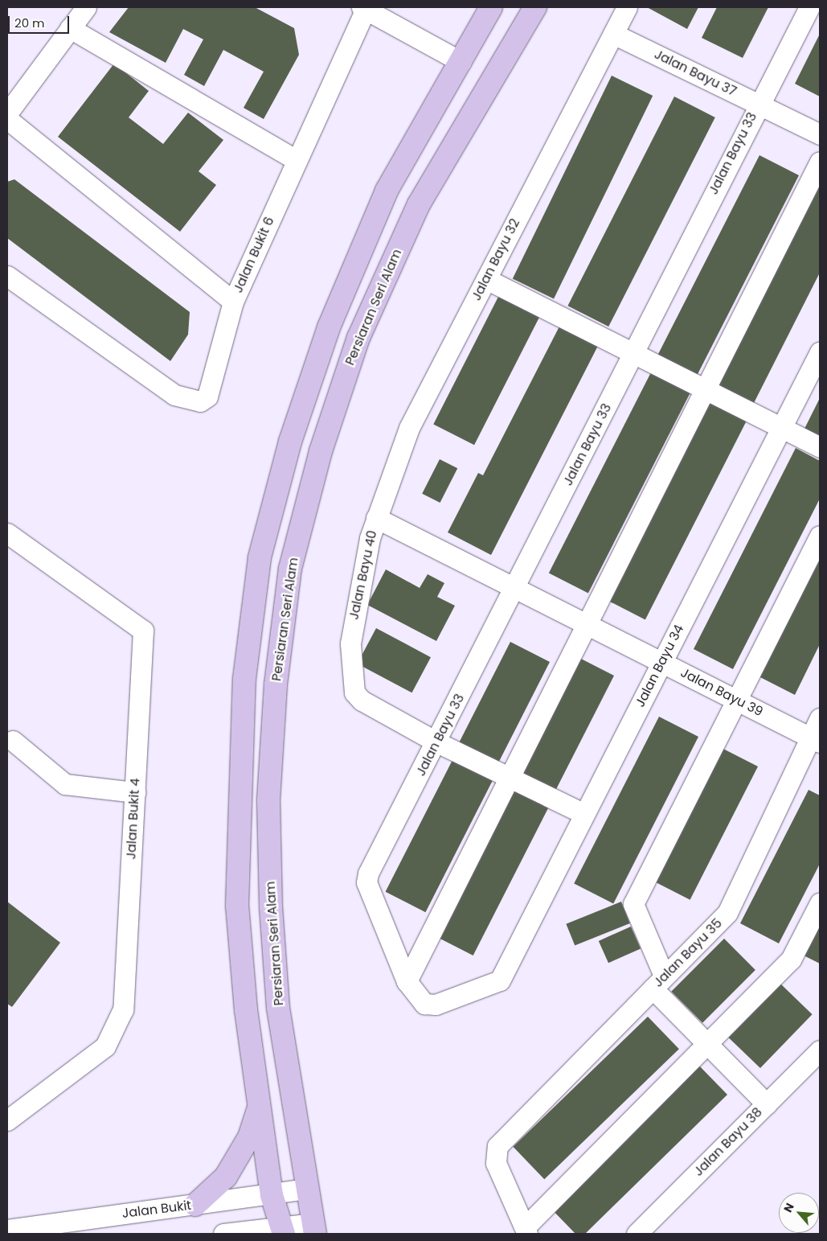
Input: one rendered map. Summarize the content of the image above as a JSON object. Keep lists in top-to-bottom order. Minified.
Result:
{"streets":{"main road":["Persiaran Seri Alam"],"street":["Jalan Bayu 37","Jalan Bayu 33","Jalan Bukit 6","Jalan Bayu 32","Jalan Bayu 40","Jalan Bayu 34","Jalan Bayu 39","Jalan Bukit 4","Jalan Bayu 35","Jalan Bayu 38","Jalan Bukit"]},"crossings":[["Jalan Bayu 37","Jalan Bayu 33"],["Jalan Bayu 37","Jalan Bayu 32"],["Jalan Bayu 33","Jalan Bayu 40"],["Jalan Bayu 33","Jalan Bayu 34"],["Jalan Bayu 33","Jalan Bayu 39"],["Jalan Bayu 32","Jalan Bayu 40"],["Persiaran Seri Alam","Jalan Bukit"],["Jalan Bayu 40","Jalan Bayu 34"],["Jalan Bayu 40","Jalan Bayu 39"],["Jalan Bayu 34","Jalan Bayu 39"],["Jalan Bayu 39","Jalan Bayu 35"]],"scale_bar":"20 m","north":"top left"}
